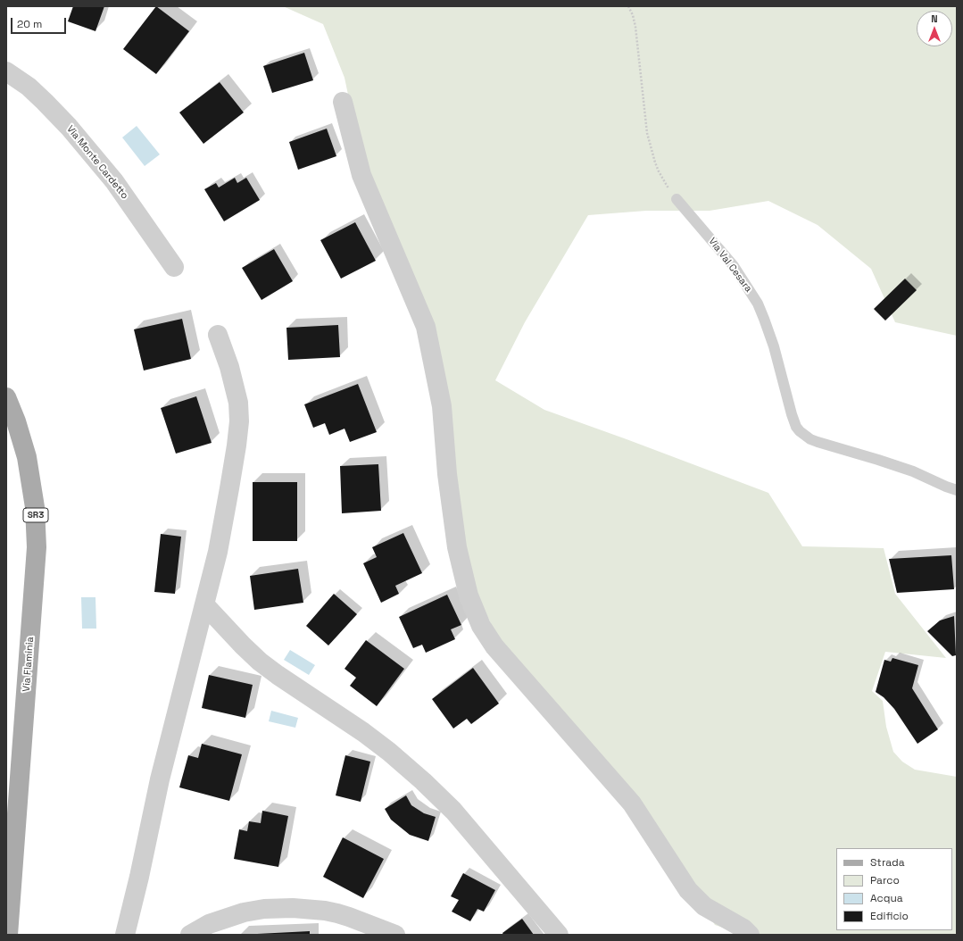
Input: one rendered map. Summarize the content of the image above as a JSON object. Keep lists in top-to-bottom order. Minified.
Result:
{"streets":{"main road":["SR3","Via Flaminia"],"street":["Via Monte Cardetto"],"lane":["Via Val Cesara"]},"legend":["Strada","Parco","Acqua","Edificio"],"scale_bar":"20 m","north":"top"}
